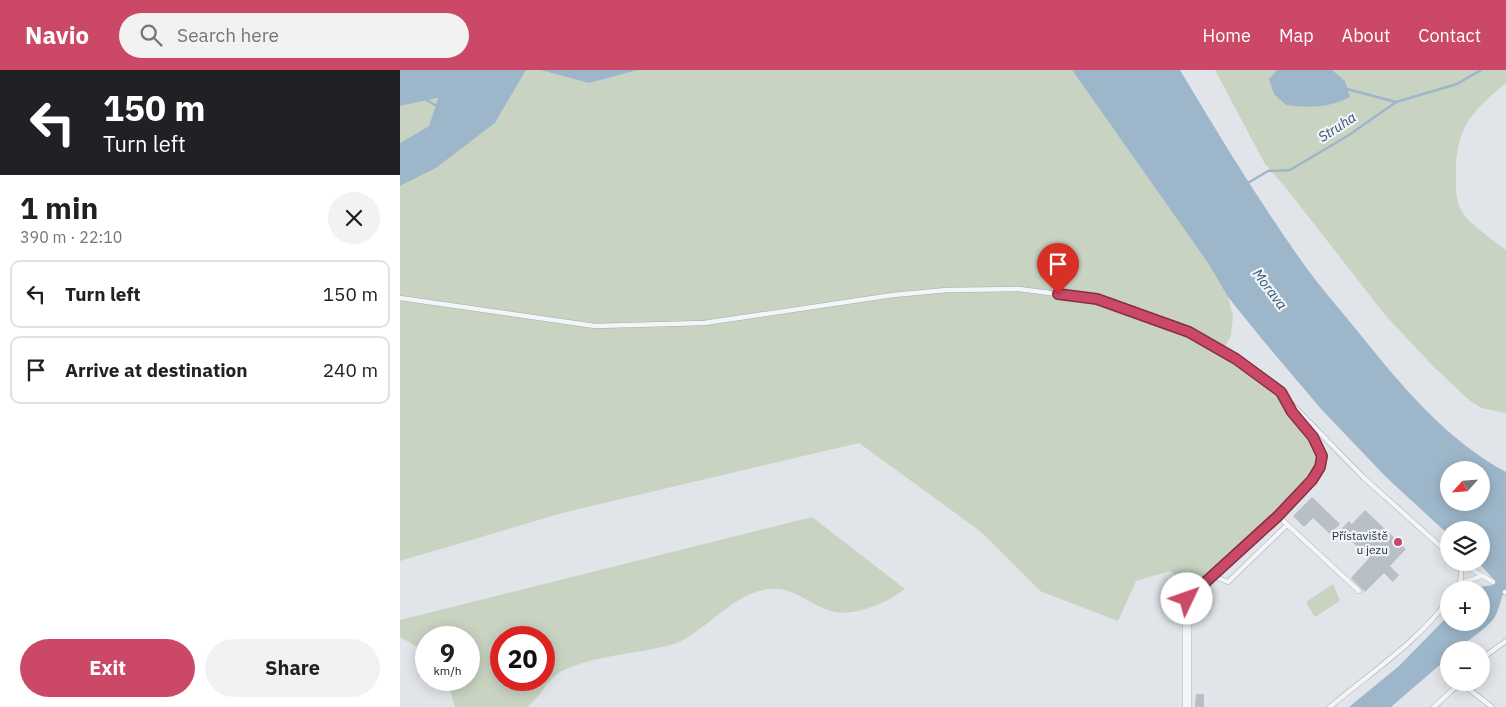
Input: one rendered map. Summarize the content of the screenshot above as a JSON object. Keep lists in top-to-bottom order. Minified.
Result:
{"water":["Struha","Morava"],"places":["Přístaviště u jezu"],"north":"bottom left","page":{"header":"Navio","search":"Search here","nav":["Home","Map","About","Contact"],"turn":["150 m","Turn left"],"heading":["1 min","390 m · 22:10"],"list":[{"name":"Turn left","value":"150 m"},{"name":"Arrive at destination","value":"240 m"}],"map_buttons":["+","−"],"speed":"9 km/h","limit":"20","buttons":["Exit","Share"]}}
